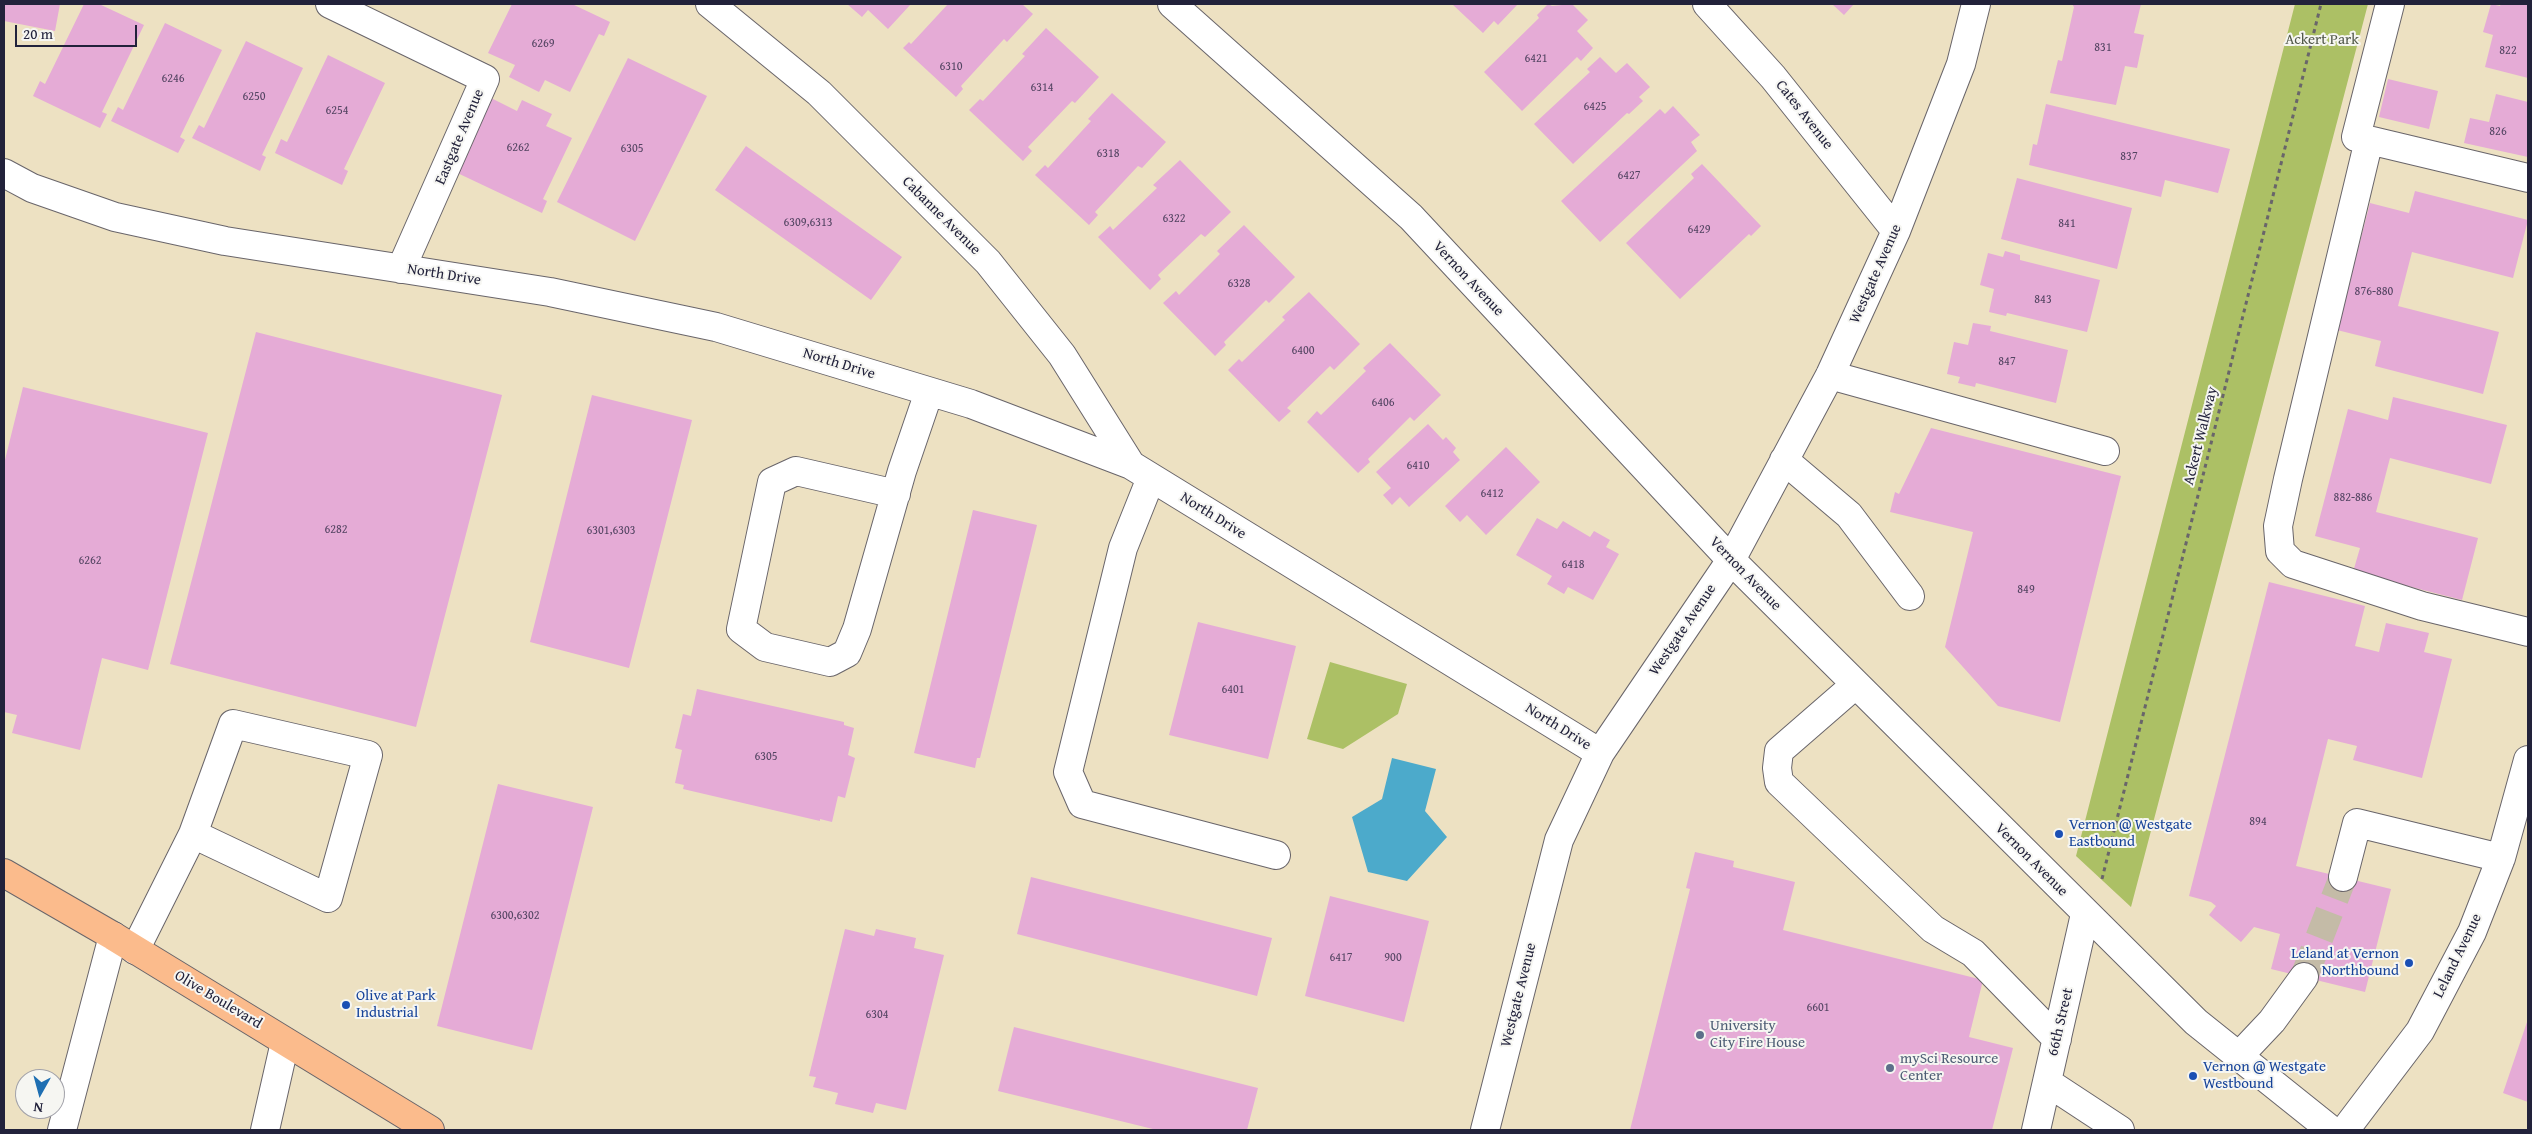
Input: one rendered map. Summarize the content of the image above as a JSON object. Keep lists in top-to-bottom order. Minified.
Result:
{"streets":{"main road":["Olive Boulevard"],"street":["Cates Avenue","Eastgate Avenue","Cabanne Avenue","Westgate Avenue","North Drive","Vernon Avenue","Leland Avenue","66th Street"],"path":["Ackert Walkway"]},"crossings":[["Cates Avenue","Westgate Avenue"],["Eastgate Avenue","North Drive"],["Cabanne Avenue","North Drive"],["Westgate Avenue","North Drive"],["Westgate Avenue","Vernon Avenue"],["Vernon Avenue","66th Street"]],"parks":["Ackert Park"],"places":["Vernon @ Westgate Eastbound","Leland at Vernon Northbound","Olive at Park Industrial","University City Fire House","mySci Resource Center","Vernon @ Westgate Westbound"],"house_numbers":["6269","831","822","6421","6310","6246","6314","6250","6425","6254","826","6262","6305","6318","837","6427","6322","6309,6313","841","6429","6328","876-880","843","6400","847","6406","6410","6412","882-886","6282","6301,6303","6262","6418","849","6401","6305","894","6300,6302","6417","900","6601","6304"],"scale_bar":"20 m","north":"bottom"}
